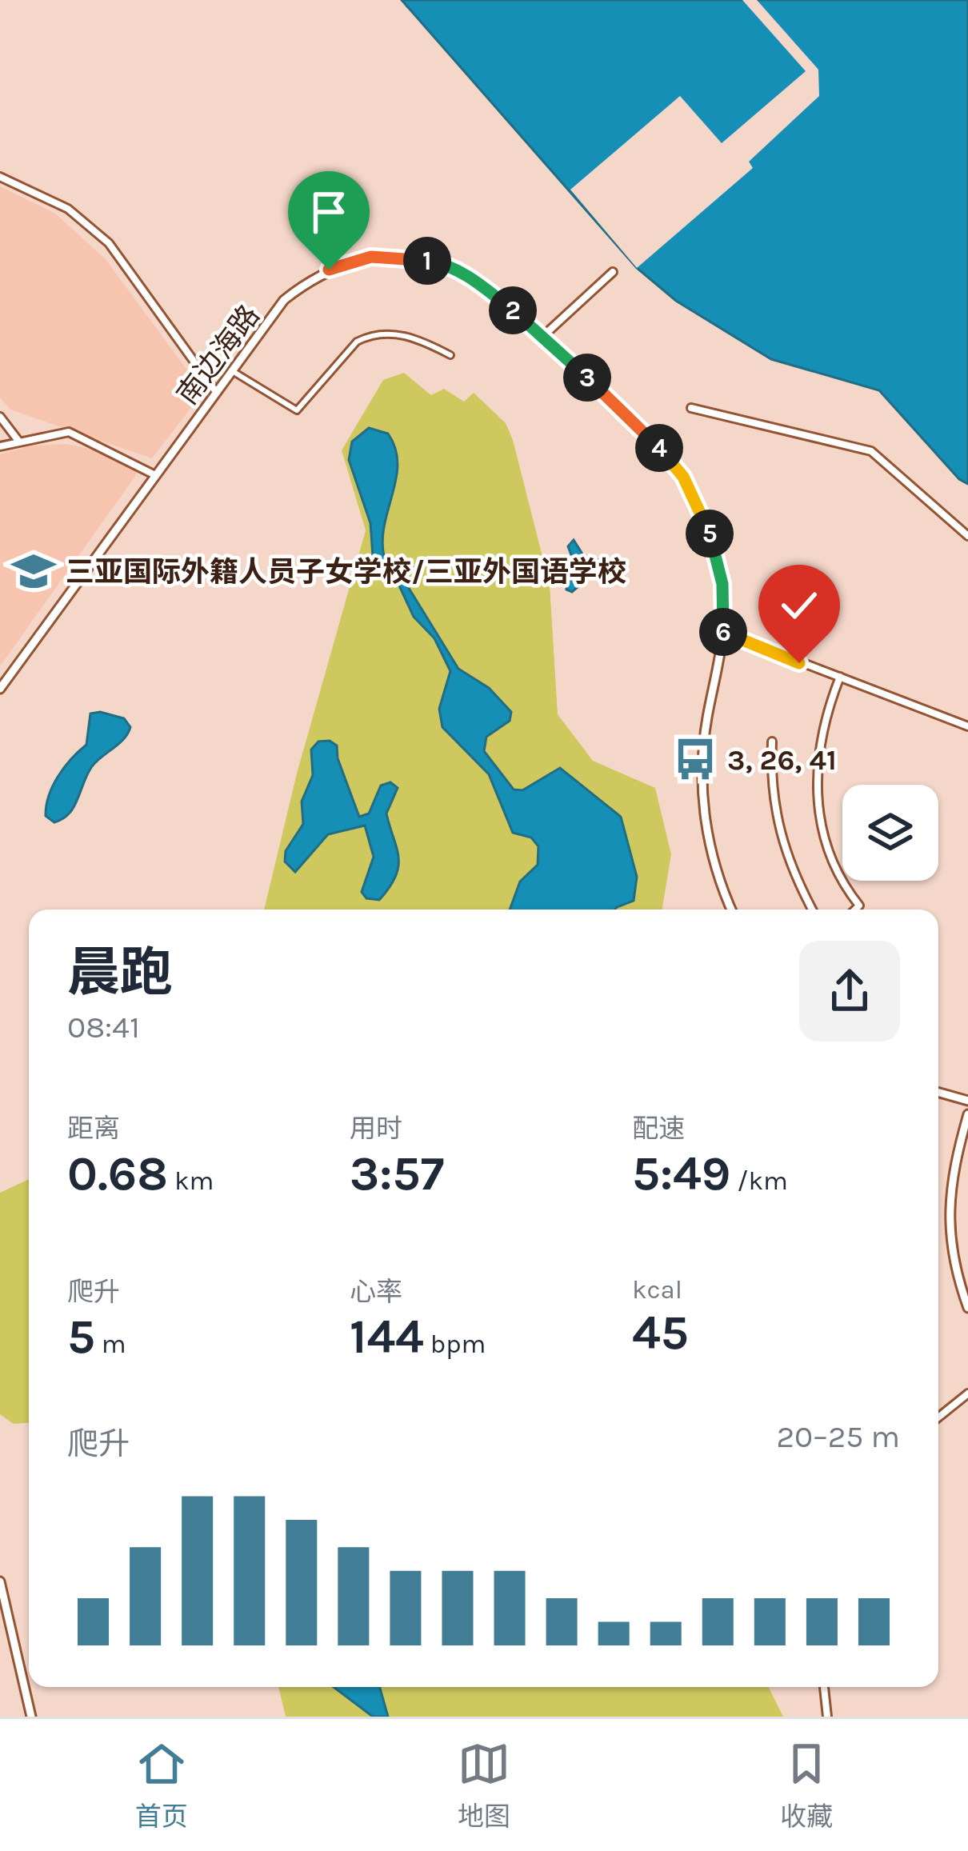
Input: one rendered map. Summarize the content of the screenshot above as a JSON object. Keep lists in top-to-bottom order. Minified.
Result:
{"streets":{"street":["南边海路"]},"places":{"school or university":["三亚国际外籍人员子女学校/三亚外国语学校"],"bus stop":["3, 26, 41"]},"page":{"pins":["1","2","3","4","5","6"],"heading":["晨跑","08:41"],"stats":[["距离","0.68 km"],["用时","3:57"],["配速","5:49 /km"],["爬升","5 m"],["心率","144 bpm"],["kcal","45"]],"chart":["爬升","20–25 m"],"tabs":["首页","地图","收藏"]}}
